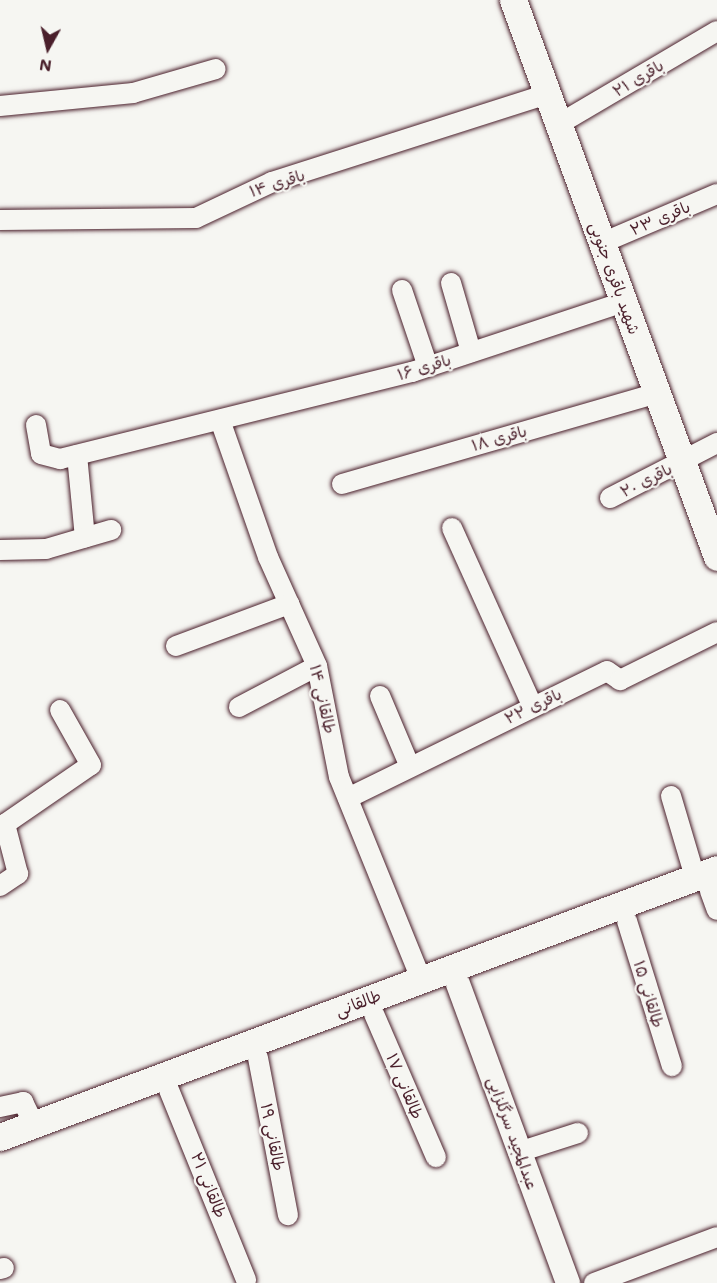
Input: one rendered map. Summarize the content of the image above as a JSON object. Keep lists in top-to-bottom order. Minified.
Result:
{"streets":{"main road":["شهید باقری جنوبی","طالقانی"],"street":["باقری ۲۱","باقری ۱۴","باقری ۲۳","باقری ۱۶","باقری ۱۸","باقری ۲۰","طالقانی ۱۴","باقری ۲۲","طالقانی ۱۵","طالقانی ۱۷","عبدالمجید سرگلزایی","طالقانی ۱۹","طالقانی ۲۱"]},"crossings":[["باقری ۲۱","شهید باقری جنوبی"],["باقری ۱۴","شهید باقری جنوبی"],["باقری ۲۳","شهید باقری جنوبی"],["شهید باقری جنوبی","باقری ۱۶"],["شهید باقری جنوبی","باقری ۱۸"],["شهید باقری جنوبی","باقری ۲۰"],["باقری ۱۶","طالقانی ۱۴"],["طالقانی ۱۴","باقری ۲۲"],["طالقانی ۱۴","طالقانی"],["طالقانی ۱۵","طالقانی"],["طالقانی","طالقانی ۱۷"],["طالقانی","عبدالمجید سرگلزایی"],["طالقانی","طالقانی ۱۹"],["طالقانی","طالقانی ۲۱"]],"north":"bottom"}
